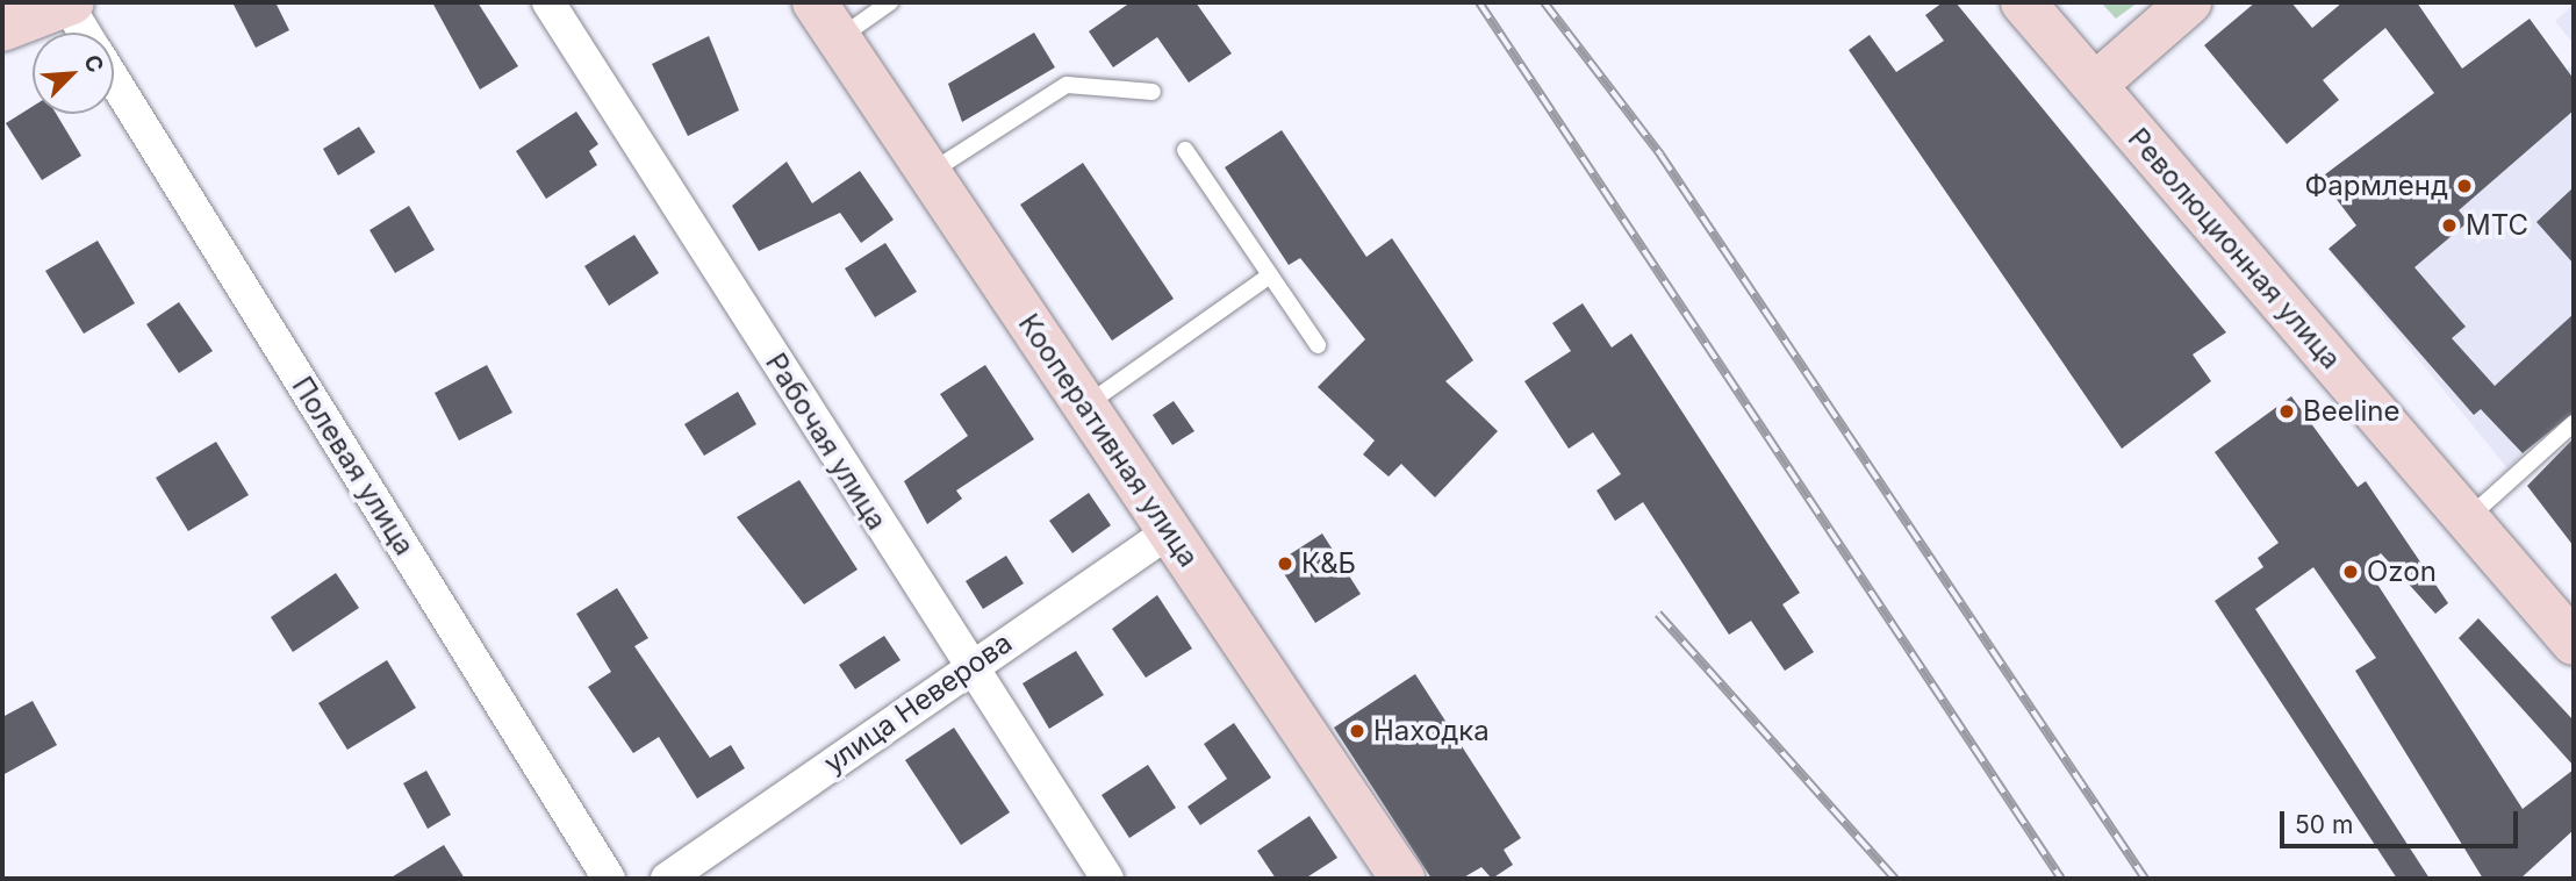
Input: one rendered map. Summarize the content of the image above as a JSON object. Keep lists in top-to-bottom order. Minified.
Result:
{"streets":{"street":["Революционная улица","Кооперативная улица","Рабочая улица","Полевая улица","улица Неверова"]},"crossings":[["Кооперативная улица","улица Неверова"],["Рабочая улица","улица Неверова"]],"places":["Фармленд","МТС","Beeline","К&Б","Ozon","Находка"],"scale_bar":"50 m","north":"top right"}
